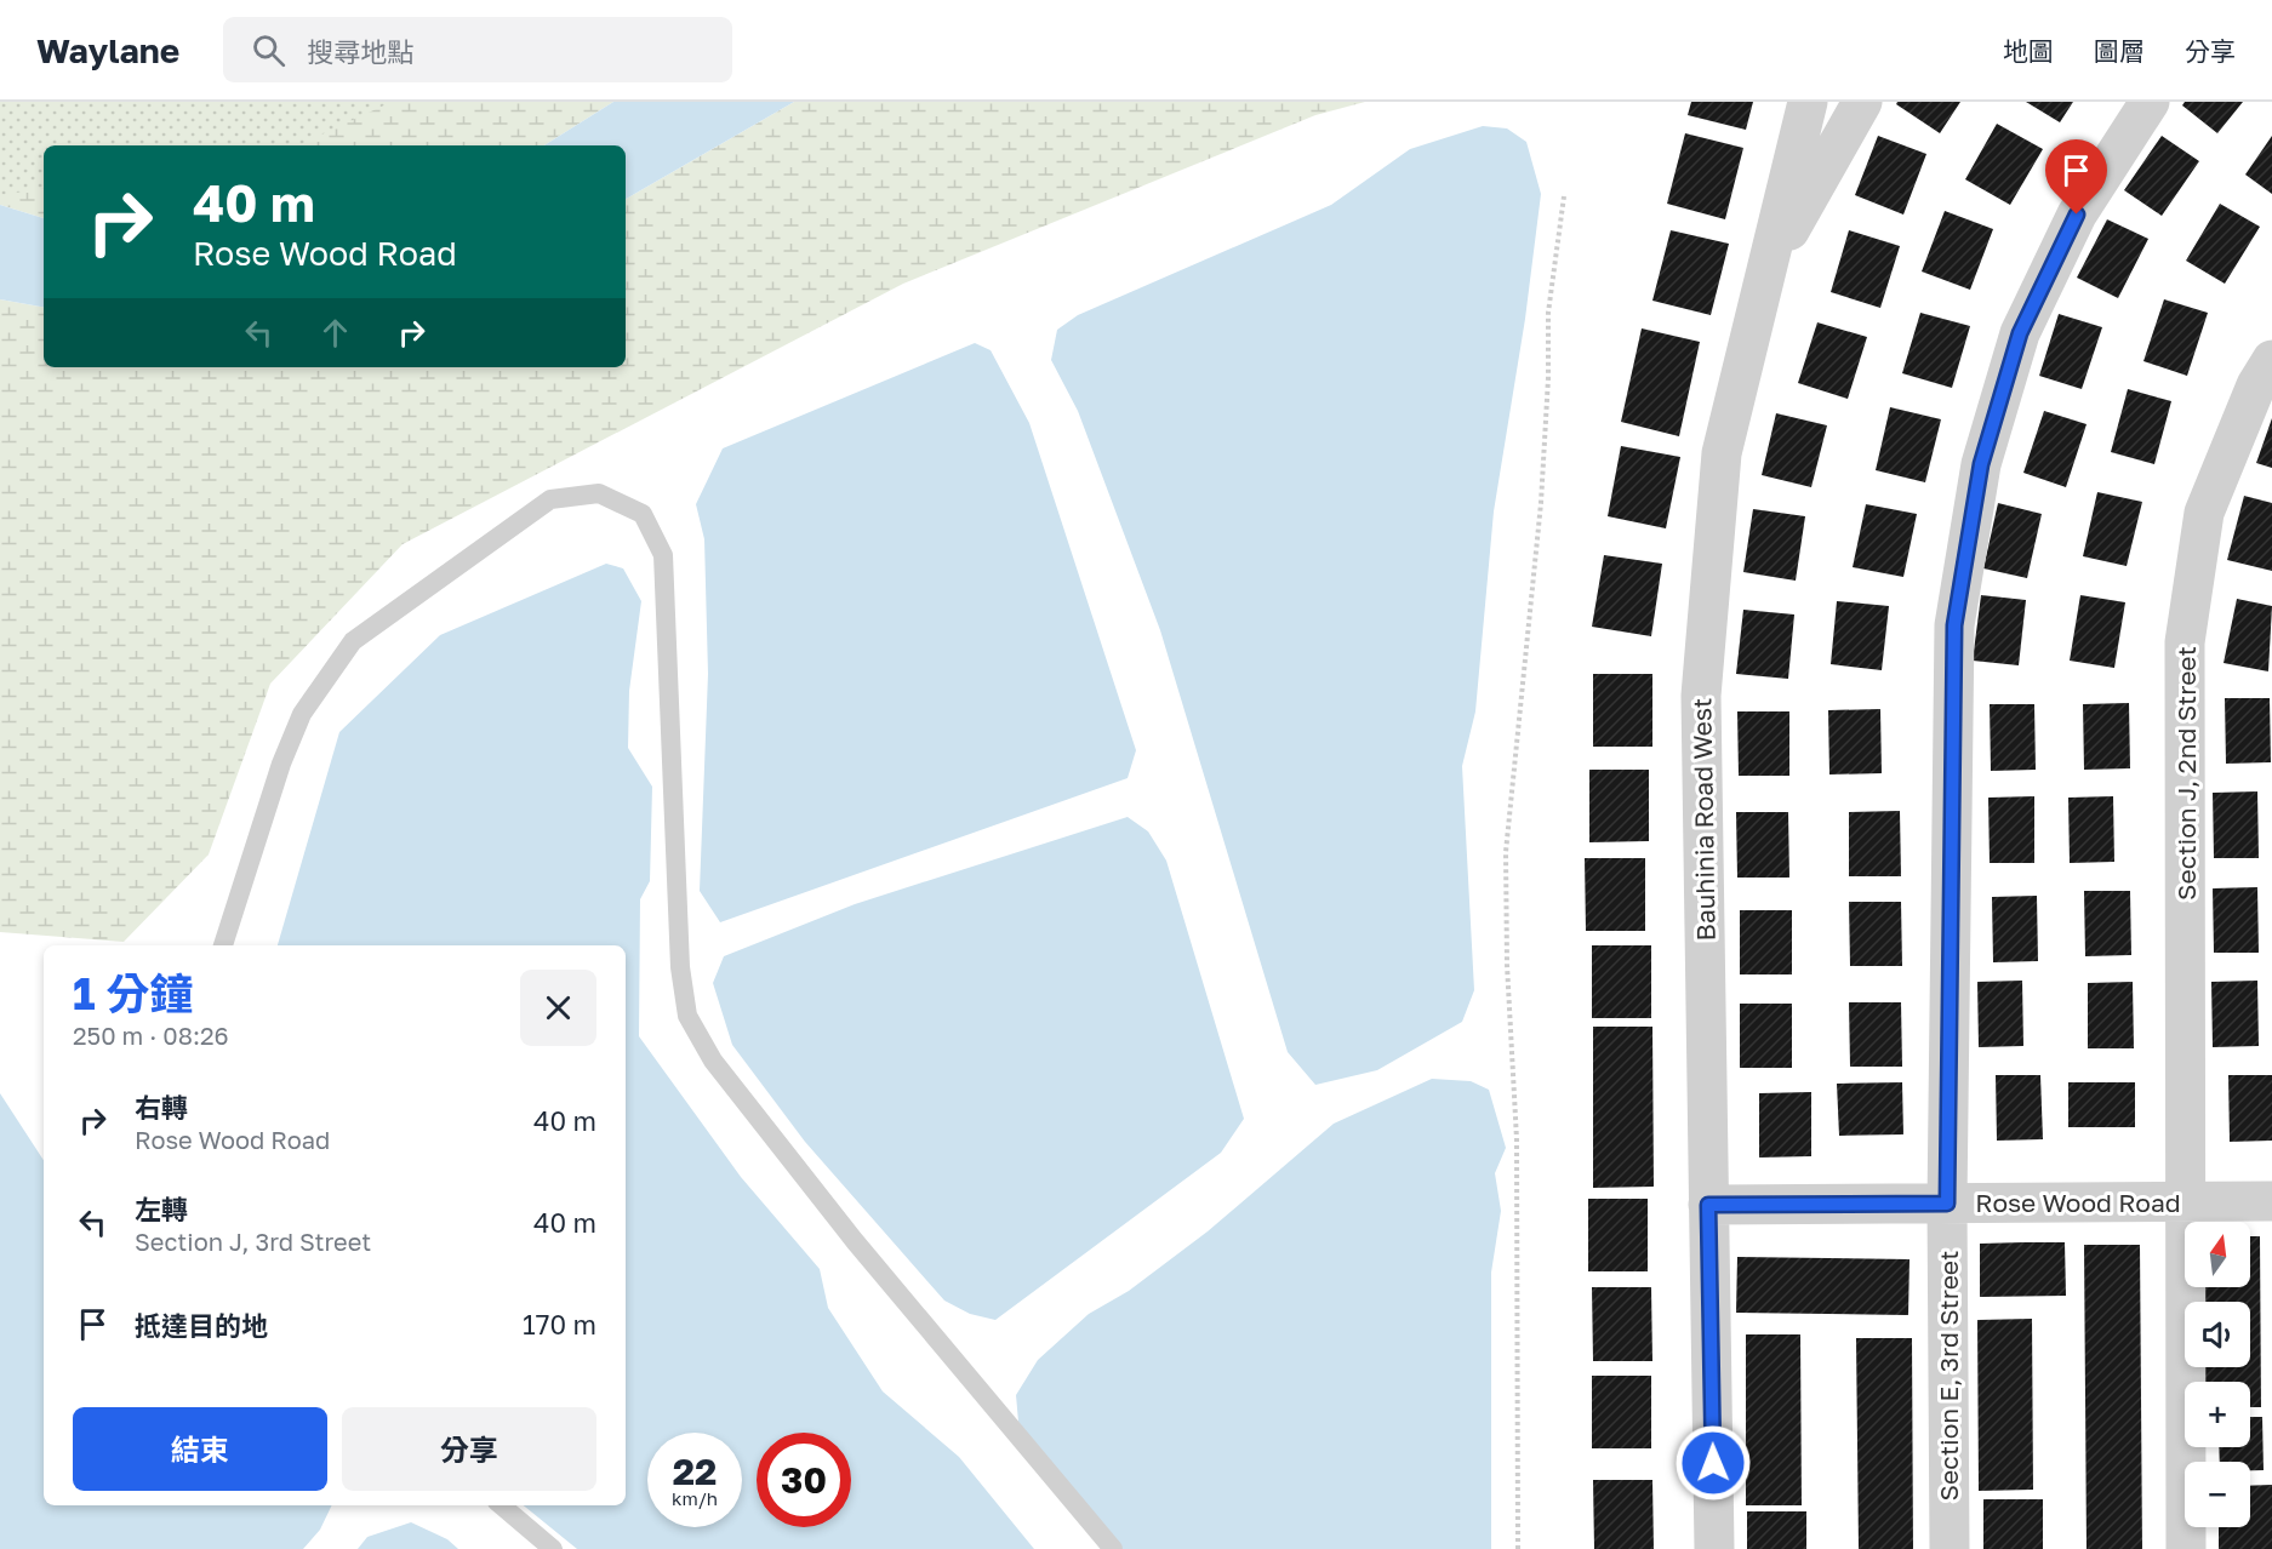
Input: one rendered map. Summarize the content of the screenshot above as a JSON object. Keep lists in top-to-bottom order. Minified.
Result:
{"streets":{"street":["Section J, 2nd Street","Bauhinia Road West","Rose Wood Road","Section E, 3rd Street"]},"crossings":[["Section J, 2nd Street","Rose Wood Road"],["Bauhinia Road West","Rose Wood Road"],["Rose Wood Road","Section E, 3rd Street"]],"north":"top","page":{"header":"Waylane","search":"搜尋地點","nav":["地圖","圖層","分享"],"turn":["40 m","Rose Wood Road"],"heading":["1 分鐘","250 m · 08:26"],"list":[{"name":"右轉","note":"Rose Wood Road","value":"40 m"},{"name":"左轉","note":"Section J, 3rd Street","value":"40 m"},{"name":"抵達目的地","value":"170 m"}],"map_buttons":["+","−"],"buttons":["結束","分享"],"speed":"22 km/h","limit":"30"}}
